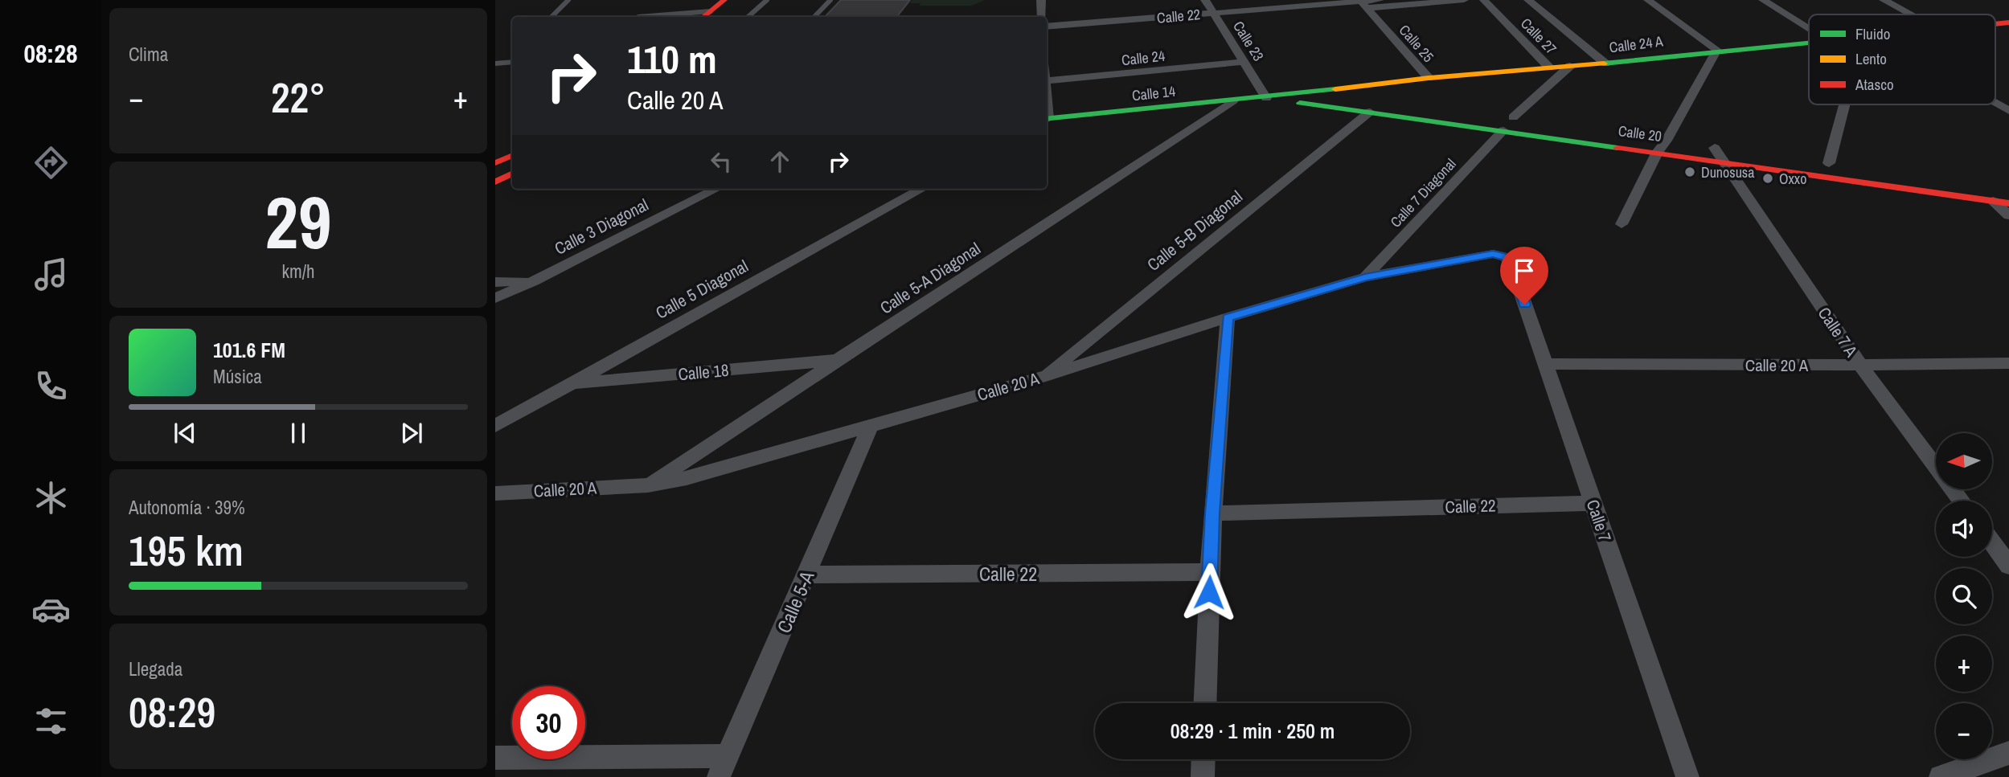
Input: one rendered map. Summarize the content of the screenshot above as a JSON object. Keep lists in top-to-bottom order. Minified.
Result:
{"streets":{"street":["Calle 22","Calle 27","Calle 23","Calle 25","Calle 24 A","Calle 24","Calle 14","Calle 20","Calle 7 Diagonal","Calle 3 Diagonal","Calle 5-B Diagonal","Calle 5-A Diagonal","Calle 5 Diagonal","Calle 7 A","Calle 20 A","Calle 18","Calle 7","Calle 5-A"]},"crossings":[["Calle 22","Calle 23"],["Calle 22","Calle 25"],["Calle 22","Calle 7"],["Calle 22","Calle 5-A"],["Calle 27","Calle 24 A"],["Calle 23","Calle 24 A"],["Calle 23","Calle 24"],["Calle 23","Calle 14"],["Calle 23","Calle 20"],["Calle 25","Calle 24 A"],["Calle 24 A","Calle 14"],["Calle 24 A","Calle 20"],["Calle 14","Calle 20"],["Calle 14","Calle 5-A Diagonal"],["Calle 20","Calle 7 Diagonal"],["Calle 20","Calle 5-B Diagonal"],["Calle 20","Calle 7 A"],["Calle 7 Diagonal","Calle 20 A"],["Calle 5-B Diagonal","Calle 20 A"],["Calle 5-A Diagonal","Calle 20 A"],["Calle 5-A Diagonal","Calle 18"],["Calle 5 Diagonal","Calle 18"],["Calle 7 A","Calle 20 A"],["Calle 20 A","Calle 7"],["Calle 20 A","Calle 5-A"]],"places":["Dunosusa","Oxxo"],"legend":["Fluido","Lento","Atasco"],"north":"left","page":{"tabs":"08:28","tile":["Clima",["29","km/h"],["Autonomía · 39%","195 km"],["Llegada","08:29"]],"turn":["110 m","Calle 20 A"],"heat":["−","22°","+"],"song":["101.6 FM","Música"],"map_buttons":["+","−"],"limit":"30","trip":"08:29 · 1 min · 250 m"}}
